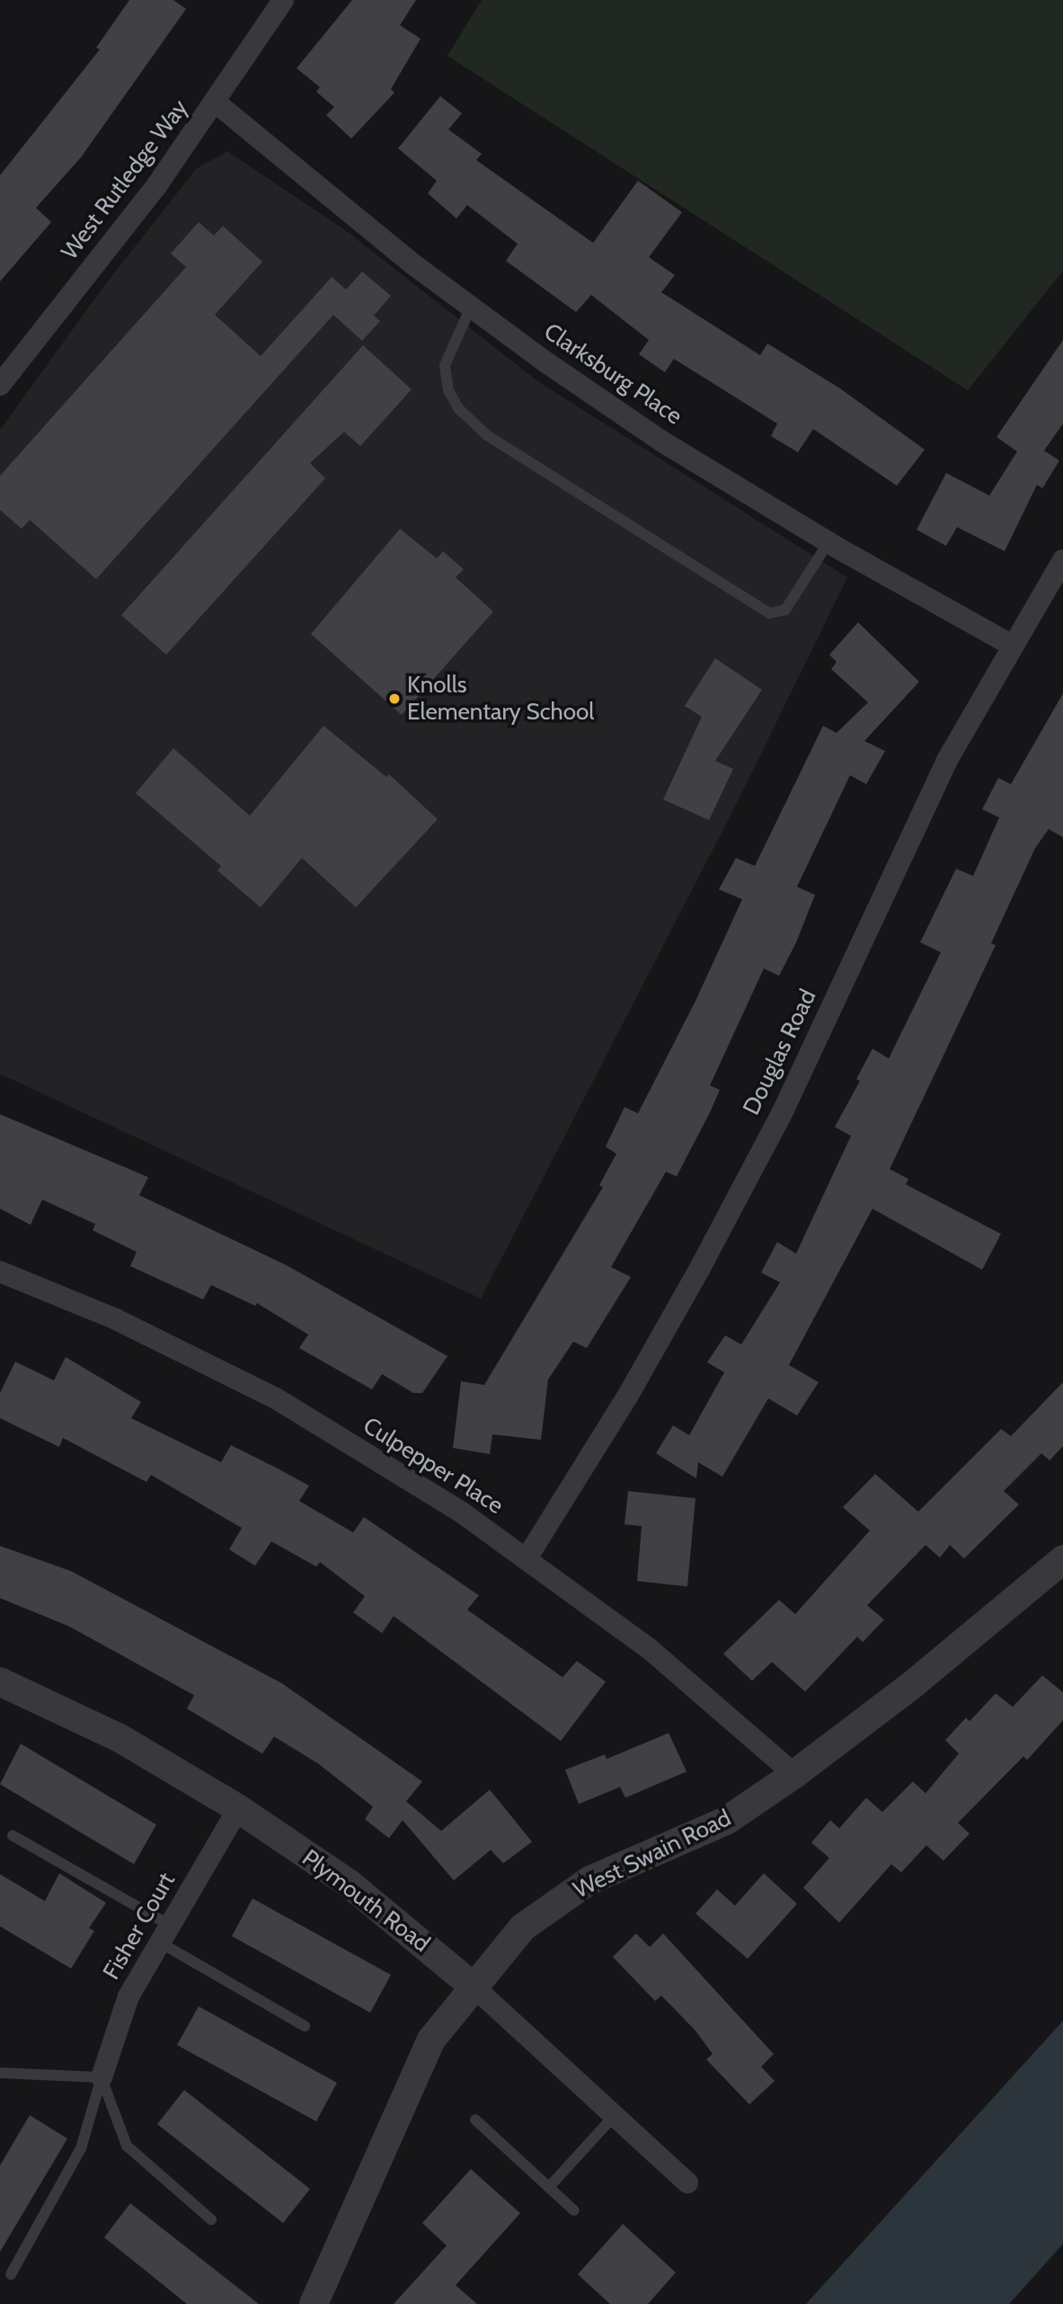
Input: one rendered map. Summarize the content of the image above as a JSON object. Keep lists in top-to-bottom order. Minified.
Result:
{"streets":{"street":["West Rutledge Way","Clarksburg Place","Douglas Road","Culpepper Place","West Swain Road","Plymouth Road","Fisher Court"]},"crossings":[["West Rutledge Way","Clarksburg Place"],["Clarksburg Place","Douglas Road"],["Douglas Road","Culpepper Place"],["Culpepper Place","West Swain Road"],["West Swain Road","Plymouth Road"],["Plymouth Road","Fisher Court"]],"places":["Knolls Elementary School"]}
